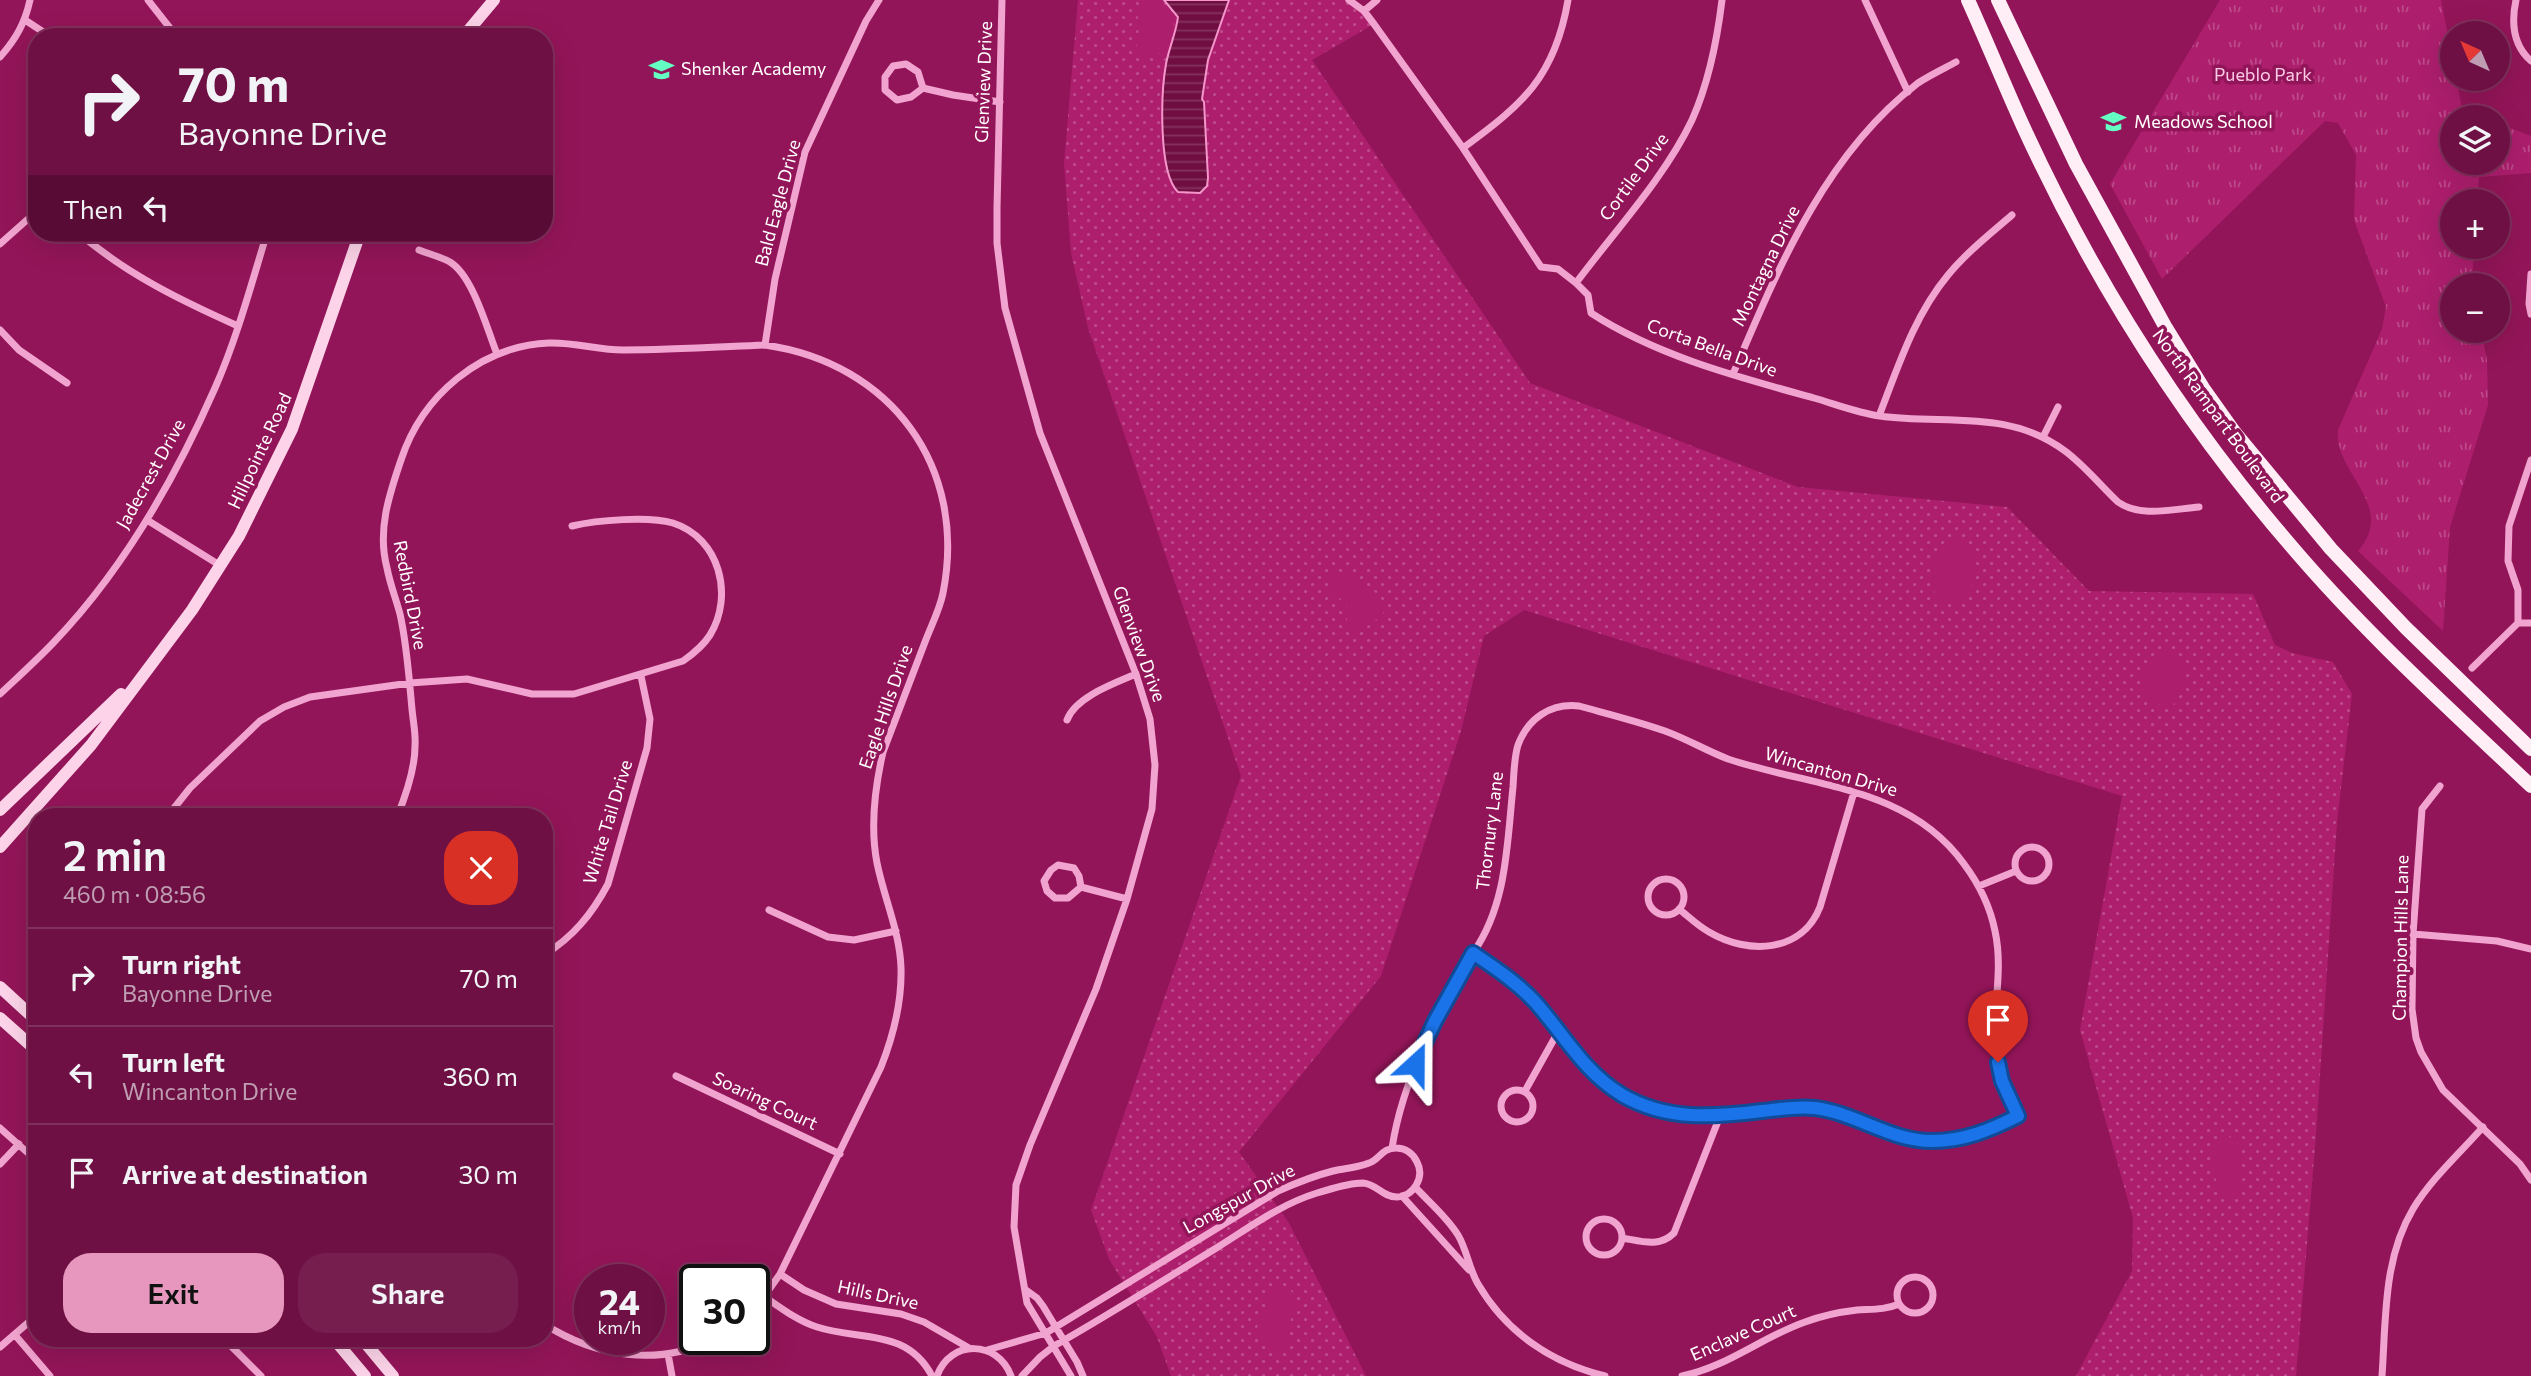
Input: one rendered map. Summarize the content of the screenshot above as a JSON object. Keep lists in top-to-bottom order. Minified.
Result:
{"streets":{"main road":["North Rampart Boulevard"],"street":["Glenview Drive","Cortile Drive","Bald Eagle Drive","Montagna Drive","Corta Bella Drive","Hillpointe Road","Jadecrest Drive","Redbird Drive","Eagle Hills Drive","Wincanton Drive","White Tail Drive","Thornury Lane","Champion Hills Lane","Soaring Court","Longspur Drive","Hills Drive","Enclave Court"]},"crossings":[["Glenview Drive","Longspur Drive"],["Cortile Drive","Corta Bella Drive"],["Bald Eagle Drive","Redbird Drive"],["Bald Eagle Drive","Eagle Hills Drive"],["Montagna Drive","Corta Bella Drive"],["Redbird Drive","Eagle Hills Drive"],["Eagle Hills Drive","Soaring Court"],["Eagle Hills Drive","Hills Drive"],["Wincanton Drive","Thornury Lane"],["Thornury Lane","Longspur Drive"],["Longspur Drive","Hills Drive"]],"parks":["Pueblo Park"],"places":{"school or university":["Shenker Academy","Meadows School"]},"north":"top left","page":{"map_buttons":["+","−"],"turn":["70 m","Bayonne Drive"],"then":"Then","heading":["2 min","460 m · 08:56"],"list":[{"name":"Turn right","note":"Bayonne Drive","value":"70 m"},{"name":"Turn left","note":"Wincanton Drive","value":"360 m"},{"name":"Arrive at destination","value":"30 m"}],"buttons":["Exit","Share"],"speed":"24 km/h","limit":"30"}}
